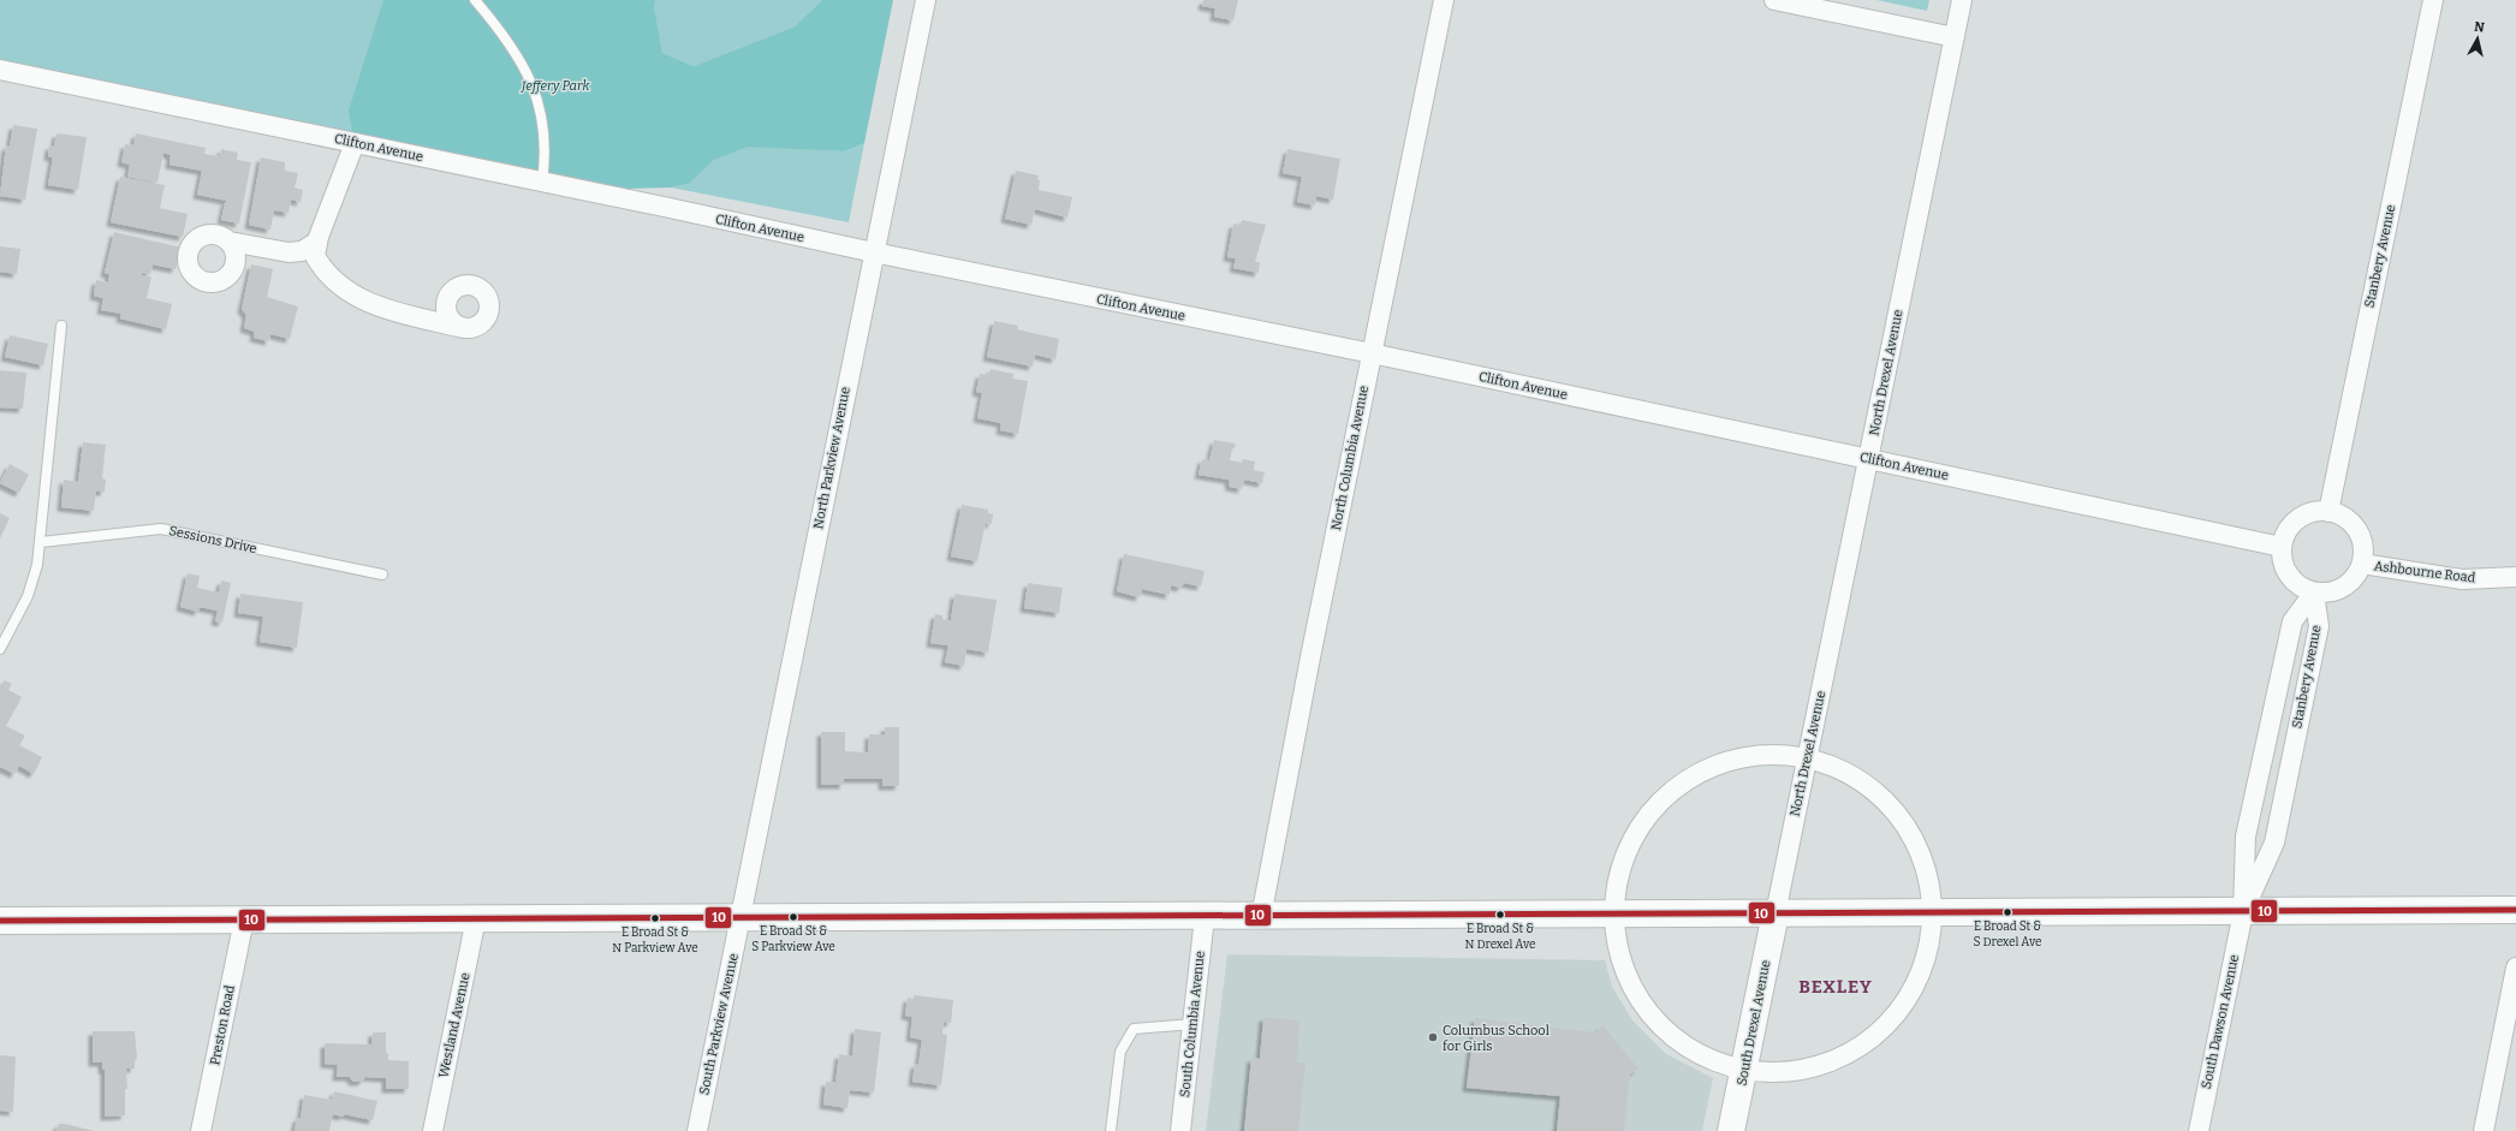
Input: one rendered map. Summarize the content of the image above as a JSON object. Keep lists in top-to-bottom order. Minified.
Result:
{"streets":{"main road":["South Drexel Avenue"],"street":["Clifton Avenue","Stanbery Avenue","North Drexel Avenue","North Parkview Avenue","North Columbia Avenue","Ashbourne Road","South Dawson Avenue","South Parkview Avenue","South Columbia Avenue","Preston Road","Westland Avenue"],"lane":["Sessions Drive"]},"crossings":[["Clifton Avenue","Stanbery Avenue"],["Clifton Avenue","North Drexel Avenue"],["Clifton Avenue","North Parkview Avenue"],["Clifton Avenue","North Columbia Avenue"],["Clifton Avenue","Ashbourne Road"],["Stanbery Avenue","Ashbourne Road"],["Stanbery Avenue","South Dawson Avenue"],["North Drexel Avenue","South Drexel Avenue"],["North Parkview Avenue","South Parkview Avenue"]],"districts":["BEXLEY"],"parks":["Jeffery Park"],"places":["E Broad St & S Drexel Ave","E Broad St & N Drexel Ave","E Broad St & S Parkview Ave","E Broad St & N Parkview Ave","Columbus School for Girls"],"lines":["transit line 10"],"north":"top"}
